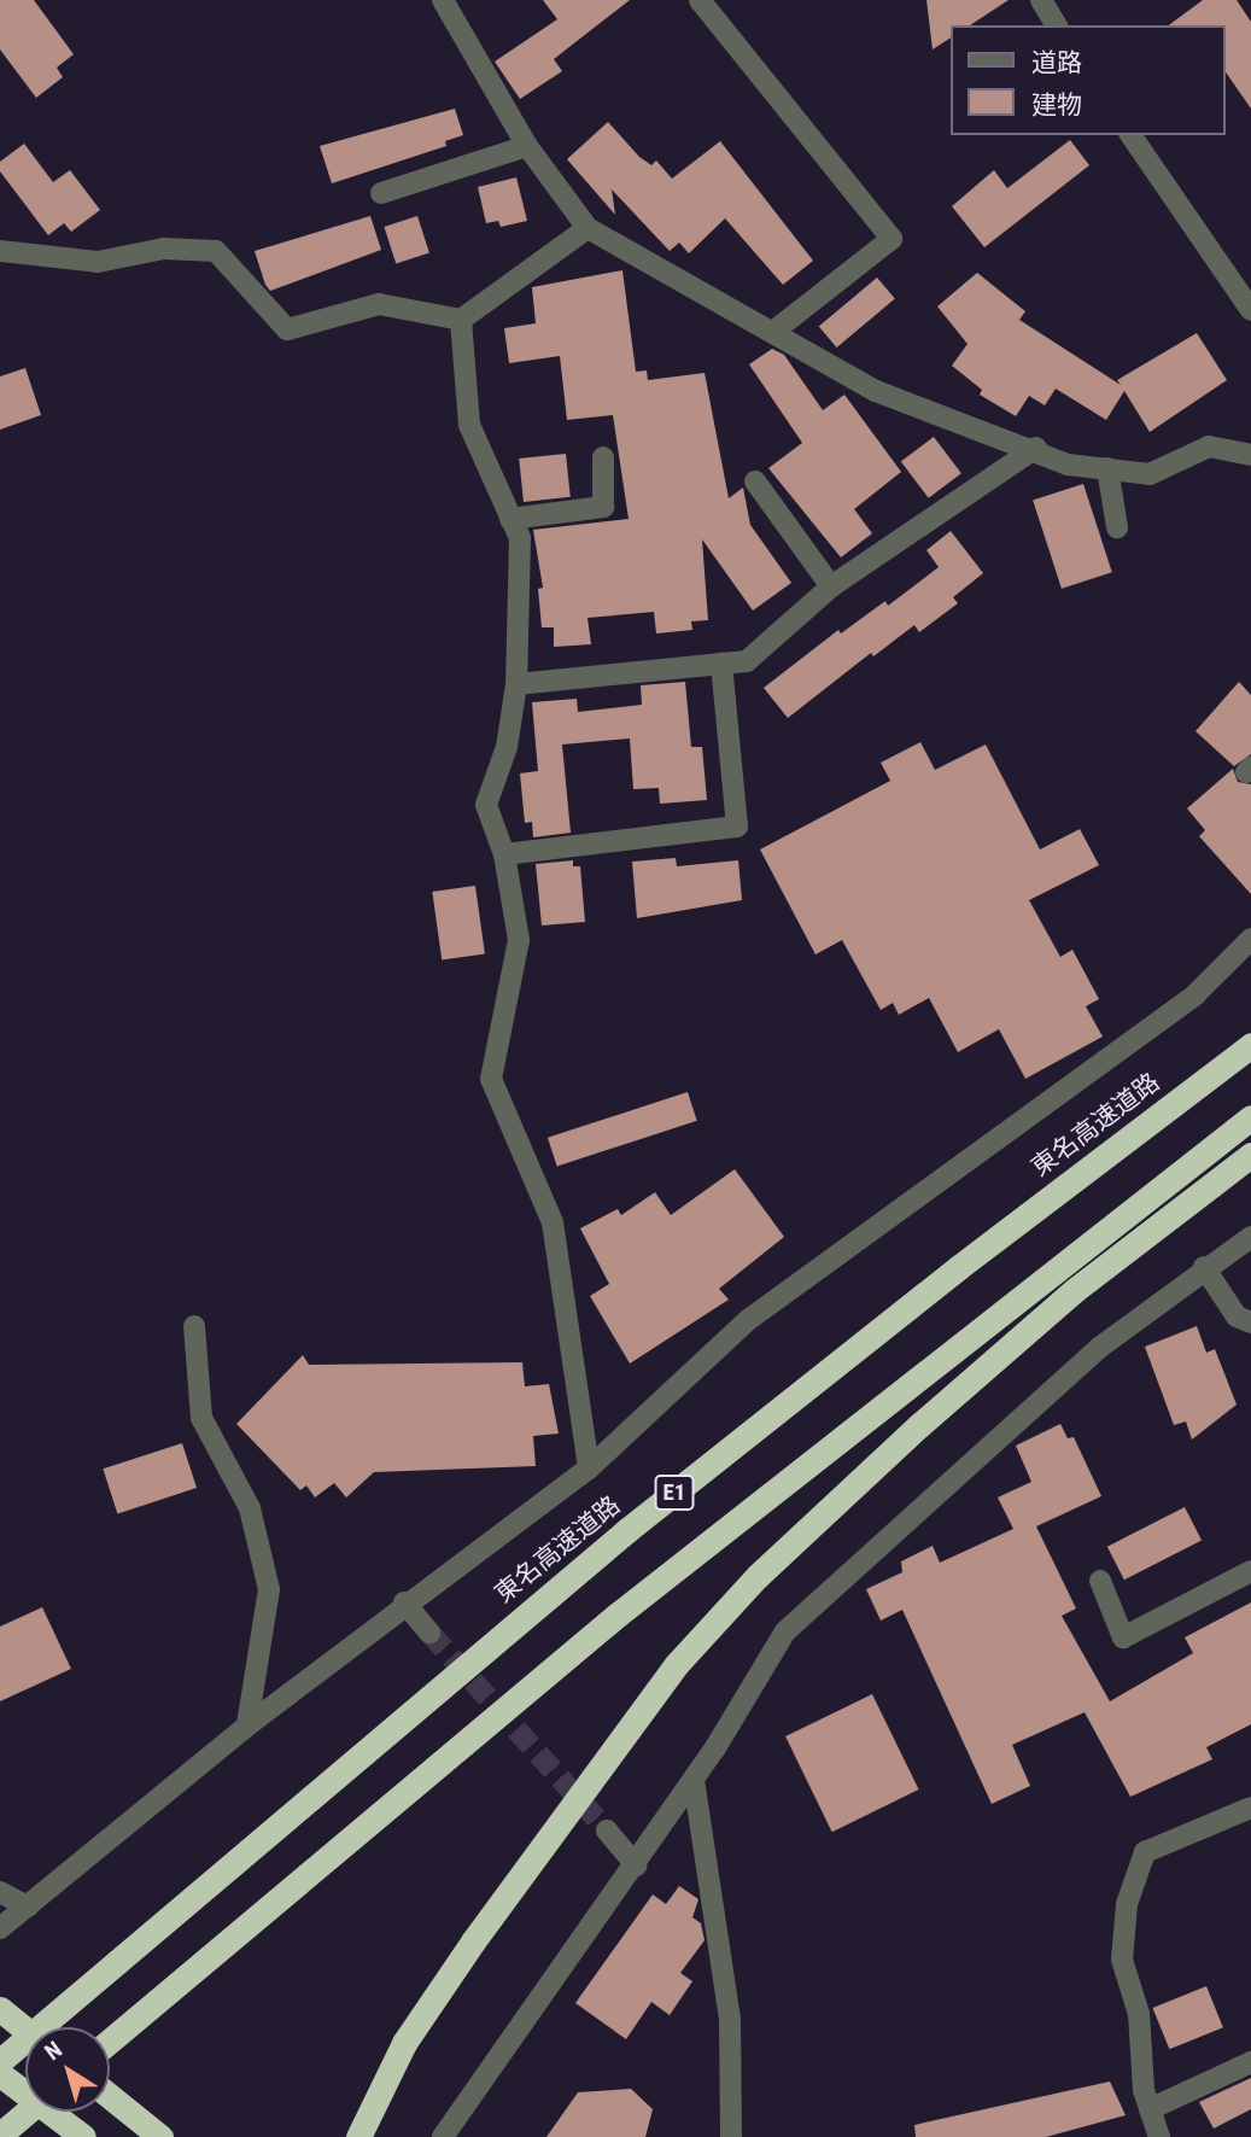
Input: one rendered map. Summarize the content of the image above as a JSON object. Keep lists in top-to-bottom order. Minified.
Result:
{"streets":{"highway":["東名高速道路","E1"]},"legend":["道路","建物"],"north":"top left"}
